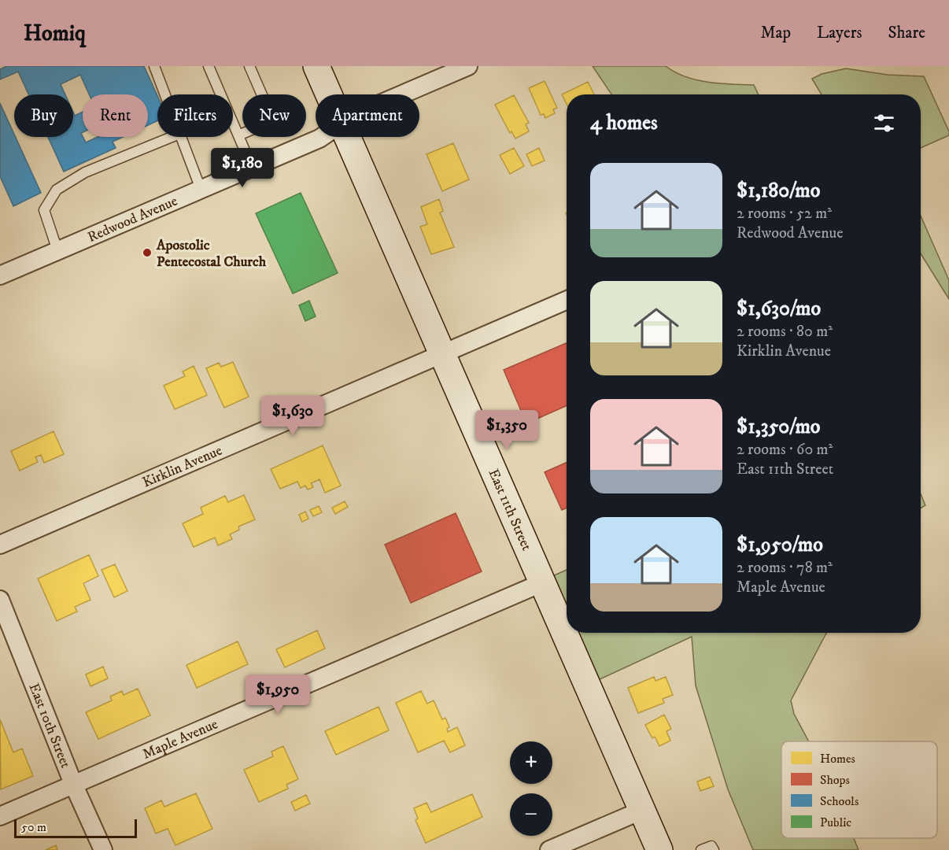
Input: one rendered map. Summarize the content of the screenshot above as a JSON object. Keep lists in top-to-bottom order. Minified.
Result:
{"streets":{"main road":["East 11th Street"],"street":["Redwood Avenue","Kirklin Avenue","East 10th Street","Maple Avenue"]},"crossings":[["Kirklin Avenue","East 11th Street"],["East 11th Street","Maple Avenue"],["East 10th Street","Maple Avenue"]],"places":["Apostolic Pentecostal Church"],"legend":["Homes","Shops","Schools","Public"],"scale_bar":"50 m","page":{"header":"Homiq","nav":["Map","Layers","Share"],"chip":["Buy","Rent","Filters","New","Apartment"],"heading":"4 homes","price":["$1,180","$1,630","$1,350","$1,950"],"list":[{"name":"$1,180/mo","note":"2 rooms · 52 m² · Redwood Avenue"},{"name":"$1,630/mo","note":"2 rooms · 80 m² · Kirklin Avenue"},{"name":"$1,350/mo","note":"2 rooms · 60 m² · East 11th Street"},{"name":"$1,950/mo","note":"2 rooms · 78 m² · Maple Avenue"}],"map_buttons":["+","−"],"scale":"50 m"}}
